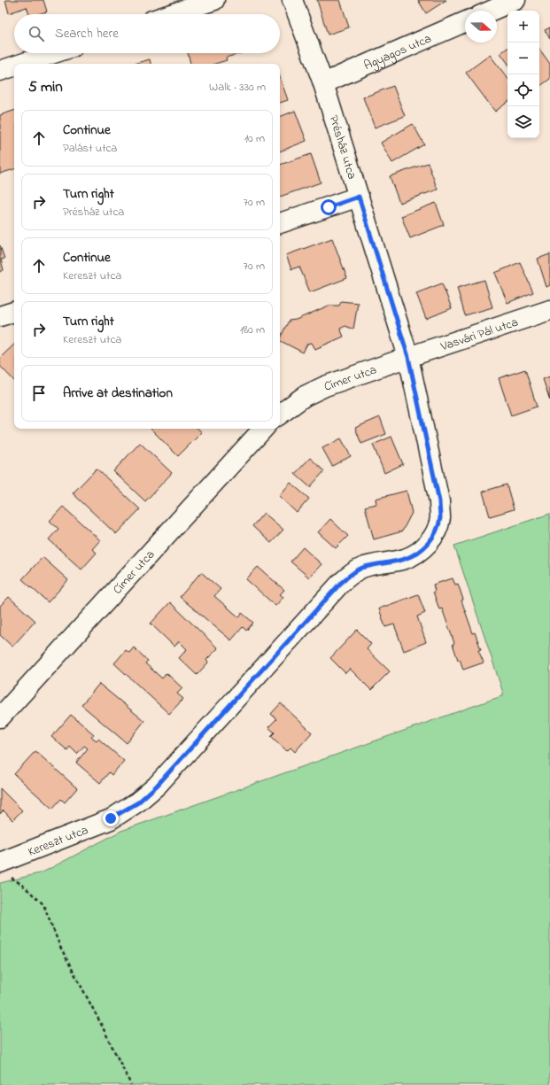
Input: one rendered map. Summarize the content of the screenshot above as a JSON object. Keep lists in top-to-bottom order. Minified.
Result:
{"streets":{"street":["Agyagos utca","Présház utca","Vasvári Pál utca","Címer utca","Kereszt utca"]},"crossings":[["Agyagos utca","Présház utca"],["Présház utca","Vasvári Pál utca"],["Présház utca","Címer utca"],["Présház utca","Kereszt utca"],["Vasvári Pál utca","Címer utca"],["Vasvári Pál utca","Kereszt utca"],["Címer utca","Kereszt utca"]],"north":"right","page":{"map_buttons":["+","−"],"search":"Search here","heading":["5 min","Walk · 330 m"],"list":[["Continue","Palást utca","10 m"],["Turn right","Présház utca","70 m"],["Continue","Kereszt utca","70 m"],["Turn right","Kereszt utca","180 m"],"Arrive at destination"]}}
